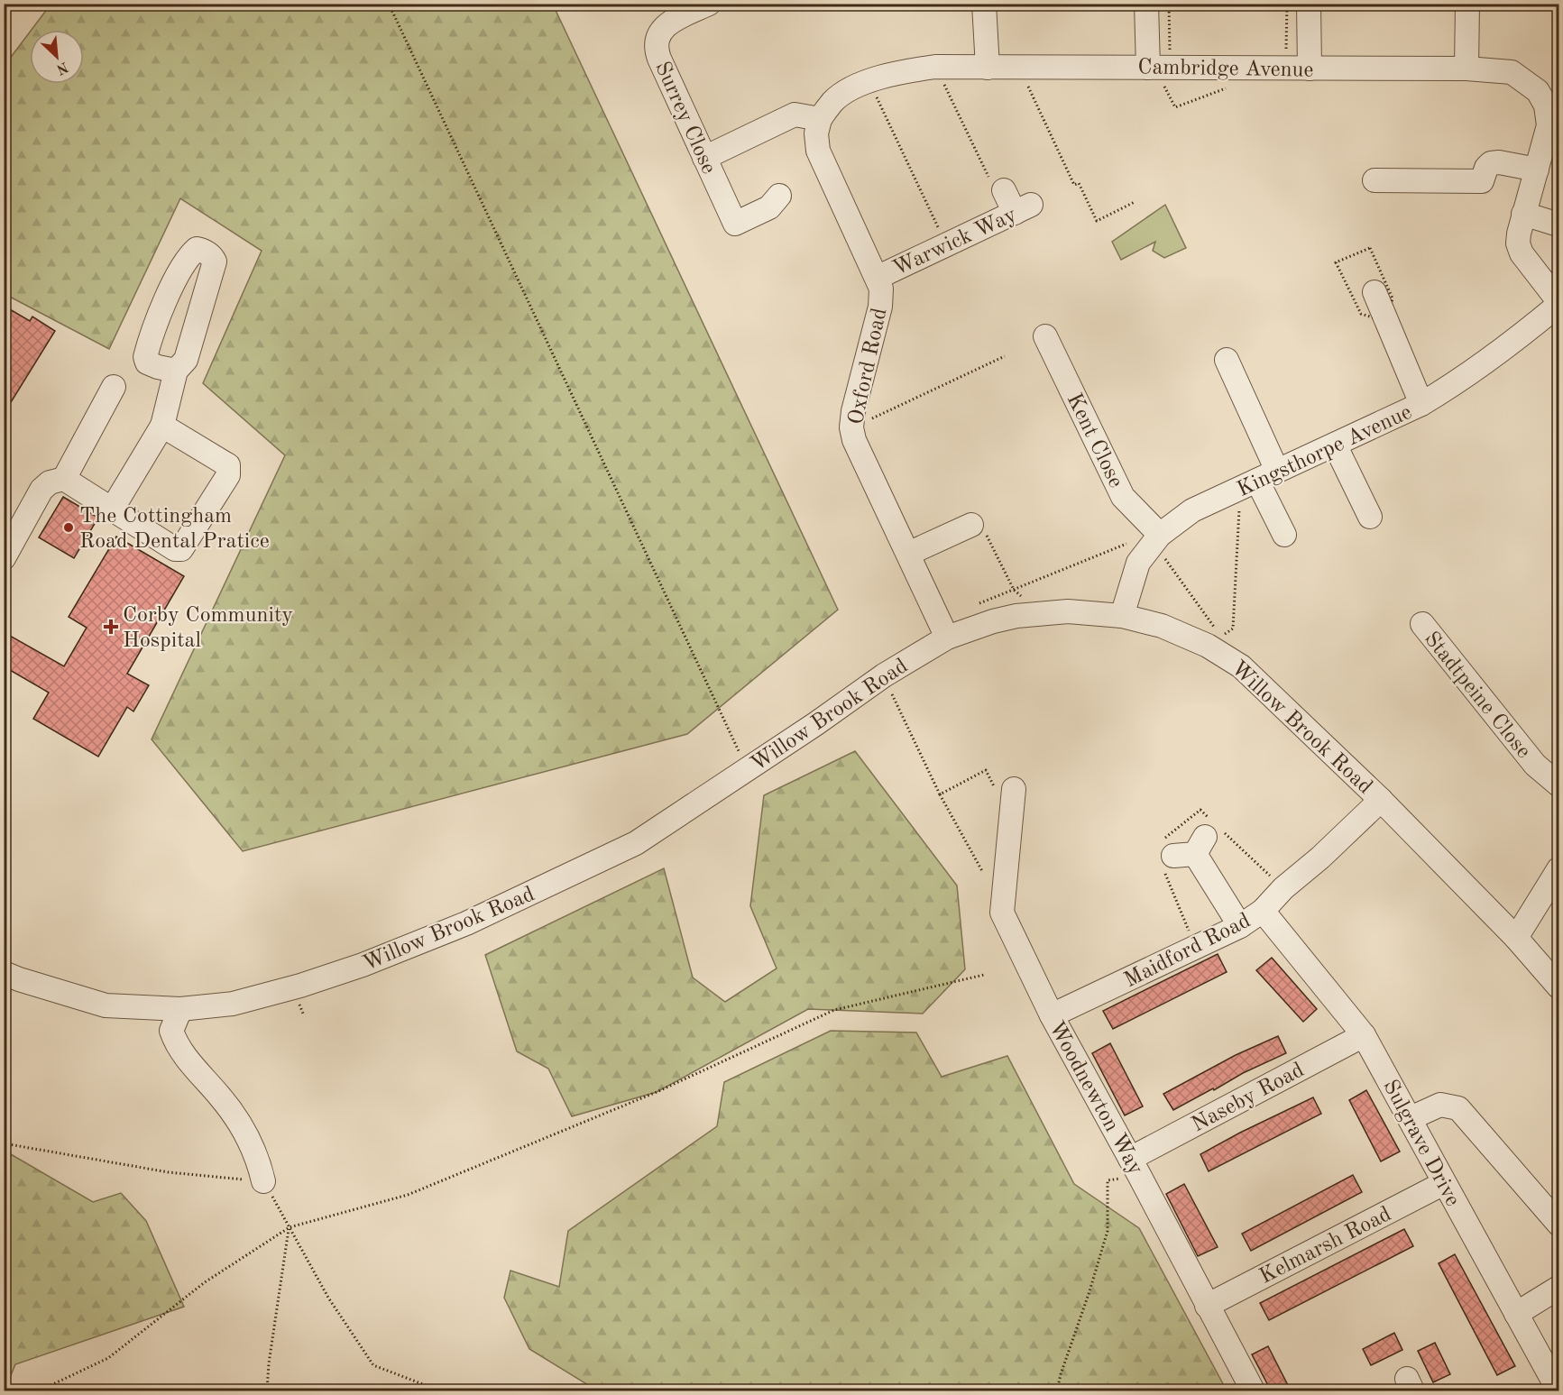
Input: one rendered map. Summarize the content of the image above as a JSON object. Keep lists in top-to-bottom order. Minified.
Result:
{"streets":{"street":["Cambridge Avenue","Surrey Close","Warwick Way","Oxford Road","Kent Close","Kingsthorpe Avenue","Stadtpeine Close","Willow Brook Road","Maidford Road","Naseby Road","Woodnewton Way","Sulgrave Drive","Kelmarsh Road"]},"crossings":[["Cambridge Avenue","Oxford Road"],["Cambridge Avenue","Kingsthorpe Avenue"],["Warwick Way","Oxford Road"],["Oxford Road","Willow Brook Road"],["Kent Close","Kingsthorpe Avenue"],["Kingsthorpe Avenue","Willow Brook Road"],["Willow Brook Road","Maidford Road"],["Maidford Road","Woodnewton Way"],["Maidford Road","Sulgrave Drive"],["Naseby Road","Woodnewton Way"],["Naseby Road","Sulgrave Drive"],["Woodnewton Way","Kelmarsh Road"],["Sulgrave Drive","Kelmarsh Road"]],"places":{"other":["The Cottingham Road Dental Pratice"],"health":["Corby Community Hospital"]},"north":"bottom right"}
